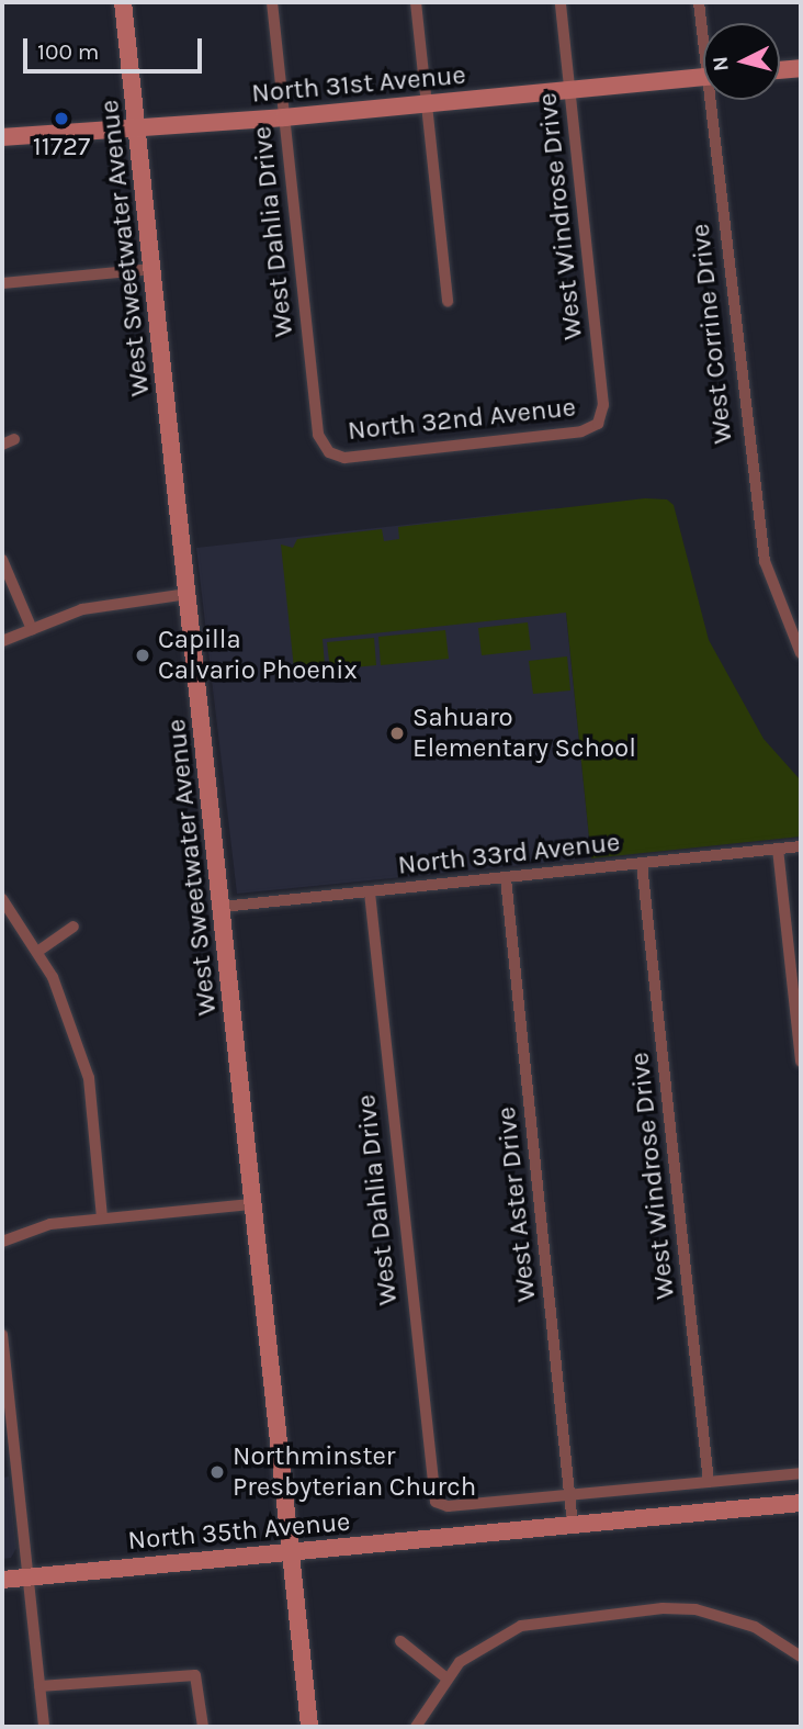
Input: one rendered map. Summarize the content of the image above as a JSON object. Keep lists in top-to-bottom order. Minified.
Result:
{"streets":{"street":["North 31st Avenue","West Windrose Drive","West Dahlia Drive","West Sweetwater Avenue","West Corrine Drive","North 32nd Avenue","North 33rd Avenue","West Aster Drive","North 35th Avenue"]},"crossings":[["North 31st Avenue","West Windrose Drive"],["North 31st Avenue","West Dahlia Drive"],["North 31st Avenue","West Sweetwater Avenue"],["West Windrose Drive","North 32nd Avenue"],["West Windrose Drive","North 33rd Avenue"],["West Dahlia Drive","North 32nd Avenue"],["West Dahlia Drive","North 33rd Avenue"],["West Dahlia Drive","West Aster Drive"],["West Sweetwater Avenue","North 33rd Avenue"],["West Sweetwater Avenue","North 35th Avenue"],["North 33rd Avenue","West Aster Drive"],["West Aster Drive","North 35th Avenue"]],"places":["11727","Capilla Calvario Phoenix","Sahuaro Elementary School","Northminster Presbyterian Church"],"scale_bar":"100 m","north":"left"}
